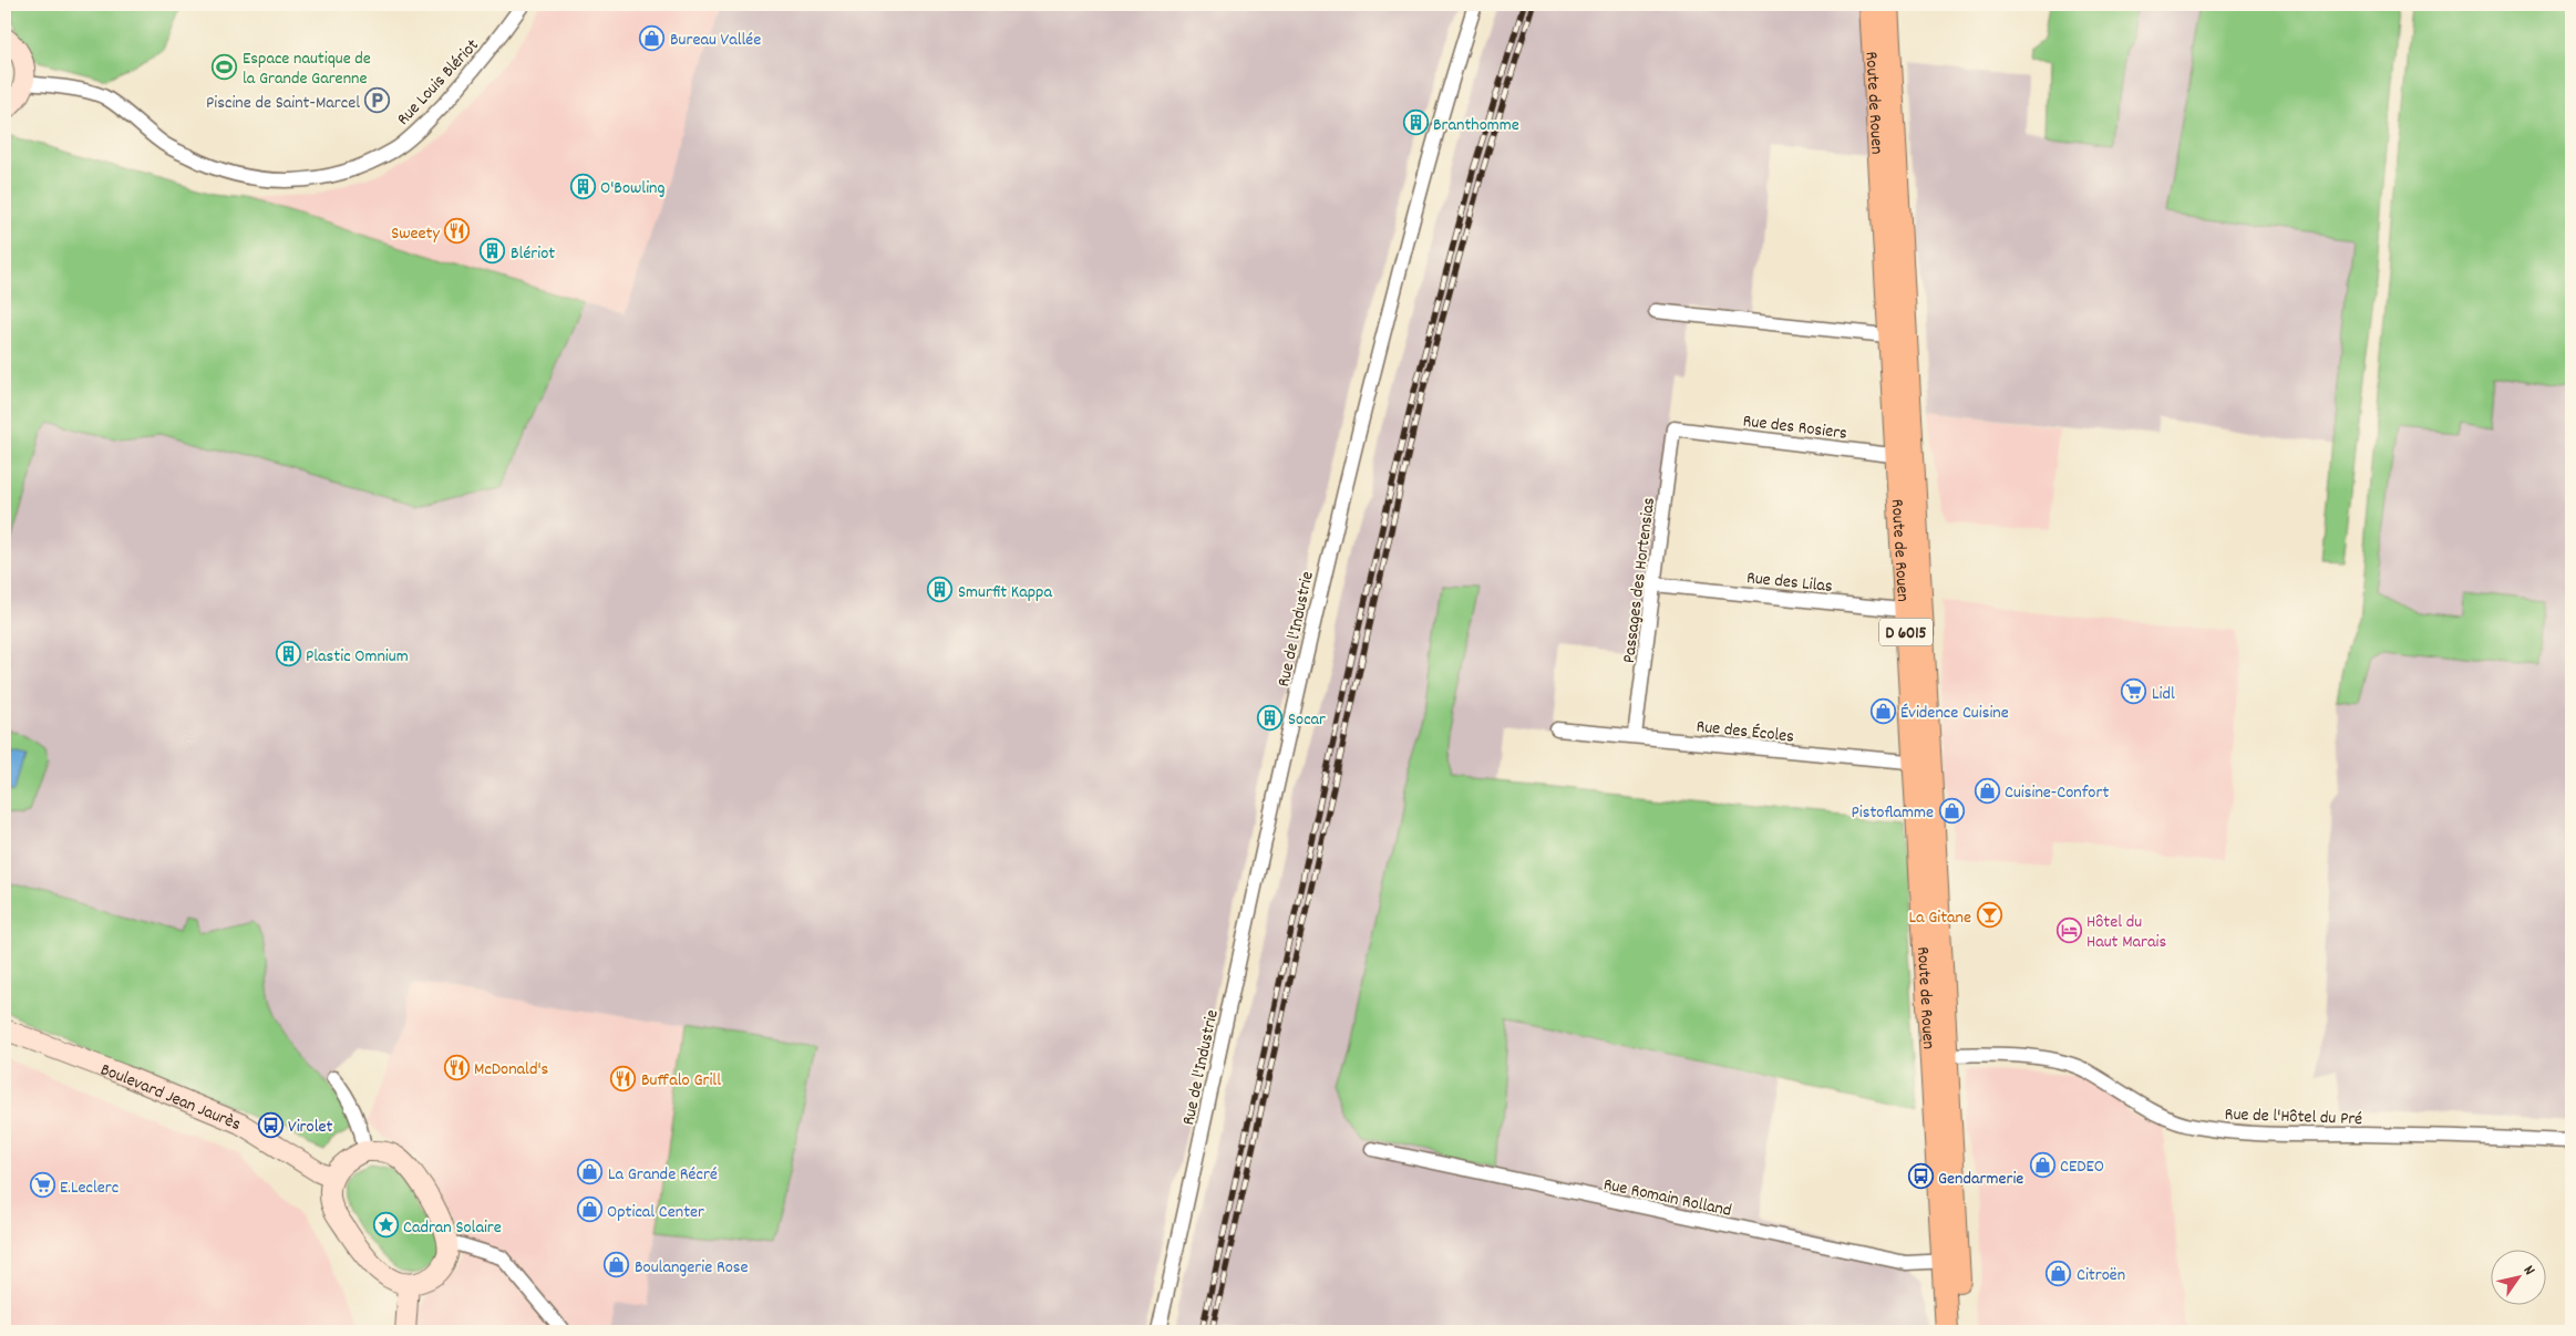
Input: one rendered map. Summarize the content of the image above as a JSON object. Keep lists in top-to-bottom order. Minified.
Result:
{"streets":{"main road":["Route de Rouen","D 6015","Boulevard Jean Jaurès"],"street":["Rue Louis Blériot","Rue des Rosiers","Passages des Hortensias","Rue des Lilas","Rue de l'Industrie","Rue des Écoles","Rue de l'Hôtel du Pré","Rue Romain Rolland"]},"crossings":[["Route de Rouen","Rue des Rosiers"],["Route de Rouen","Rue des Lilas"],["Route de Rouen","D 6015"],["Route de Rouen","Rue des Écoles"],["Route de Rouen","Rue de l'Hôtel du Pré"],["Route de Rouen","Rue Romain Rolland"],["Rue des Rosiers","Passages des Hortensias"],["Passages des Hortensias","Rue des Lilas"],["Passages des Hortensias","Rue des Écoles"],["D 6015","Rue Romain Rolland"]],"places":{"shop":["Bureau Vallée","Évidence Cuisine","Cuisine-Confort","Pistoflamme","CEDEO","La Grande Récré","Optical Center","Boulangerie Rose","Citroën"],"sports":["Espace nautique de la Grande Garenne"],"parking":["Piscine de Saint-Marcel"],"building":["Branthomme","O'Bowling","Blériot","Smurfit Kappa","Plastic Omnium","Socar"],"restaurant":["Sweety","McDonald's","Buffalo Grill"],"supermarket":["Lidl","E.Leclerc"],"bar":["La Gitane"],"hotel":["Hôtel du Haut Marais"],"bus stop":["Virolet","Gendarmerie"],"place":["Cadran Solaire"]},"north":"top right"}
